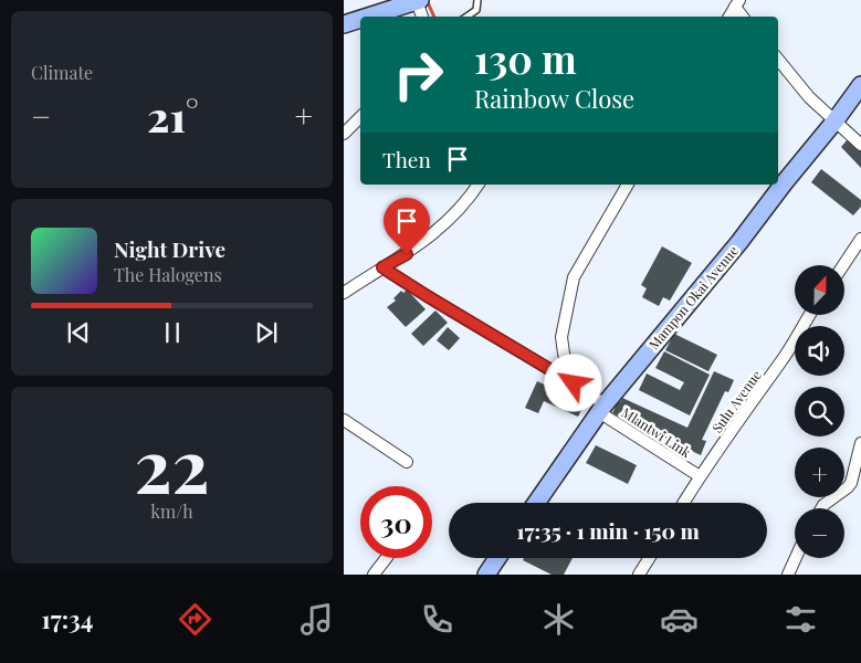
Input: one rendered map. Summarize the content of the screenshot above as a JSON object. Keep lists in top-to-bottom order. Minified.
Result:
{"streets":{"street":["Mampon Okai Avenue","Sulu Avenue","Mlantwi Link"]},"crossings":[["Mampon Okai Avenue","Mlantwi Link"],["Sulu Avenue","Mlantwi Link"]],"north":"top","page":{"tile":["Climate",["22","km/h"]],"turn":["130 m","Rainbow Close"],"heat":["−","21°","+"],"then":"Then","song":["Night Drive","The Halogens"],"map_buttons":["+","−"],"limit":"30","trip":"17:35 · 1 min · 150 m","tabs":"17:34"}}
